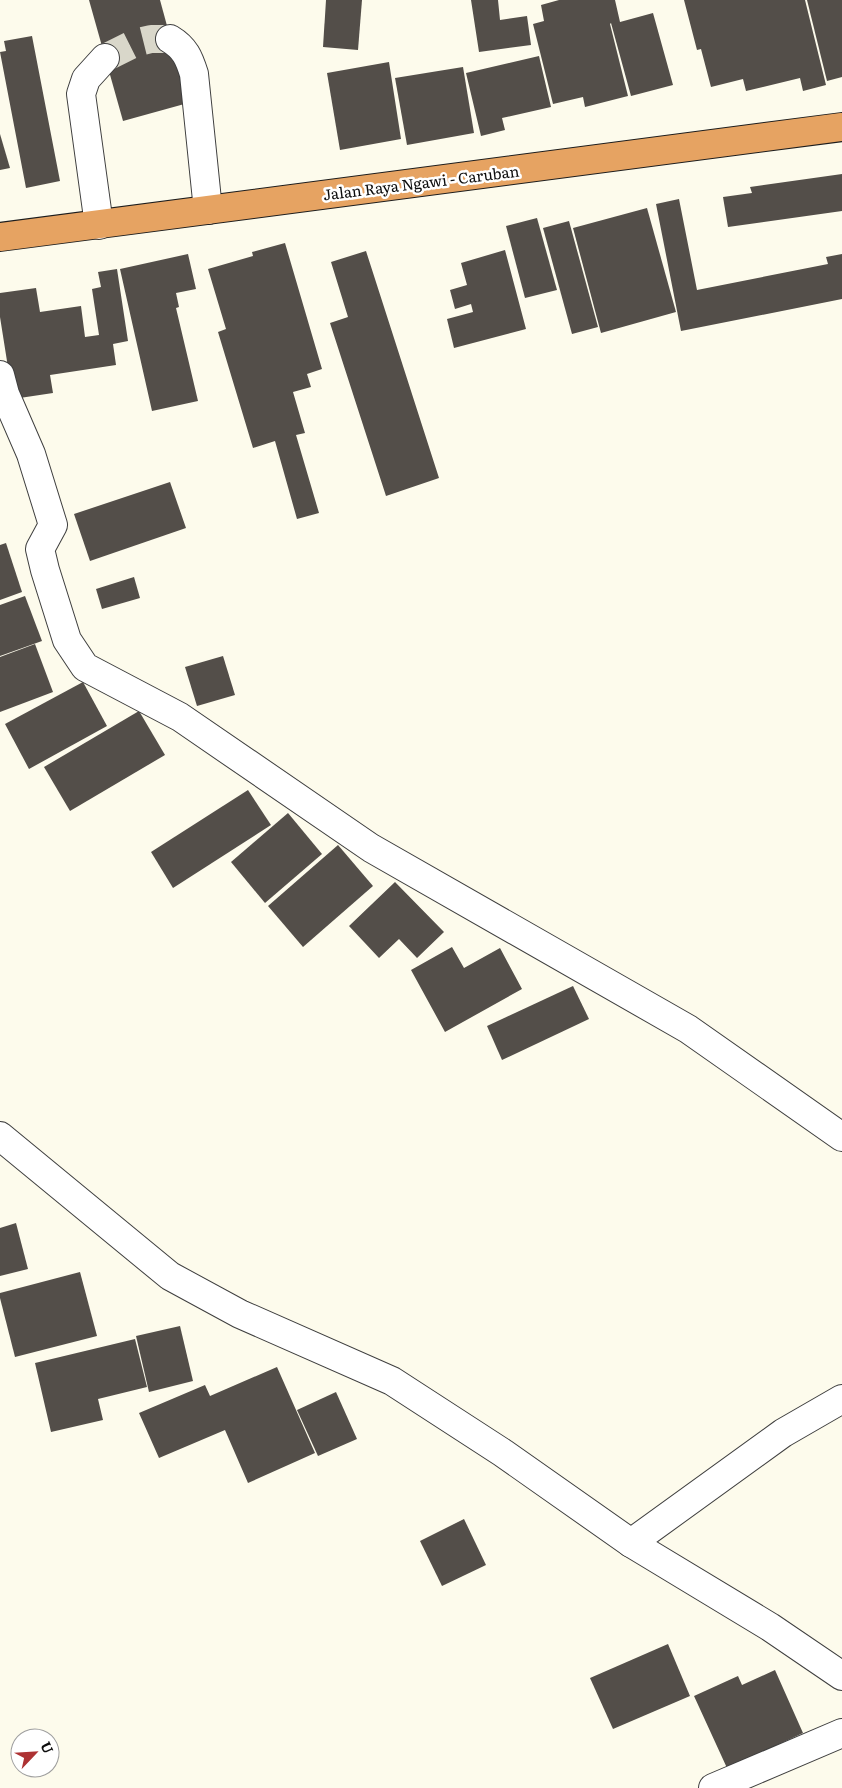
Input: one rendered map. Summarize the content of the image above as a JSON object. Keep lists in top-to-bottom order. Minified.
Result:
{"streets":{"highway":["Jalan Raya Ngawi - Caruban"]},"north":"top right"}
